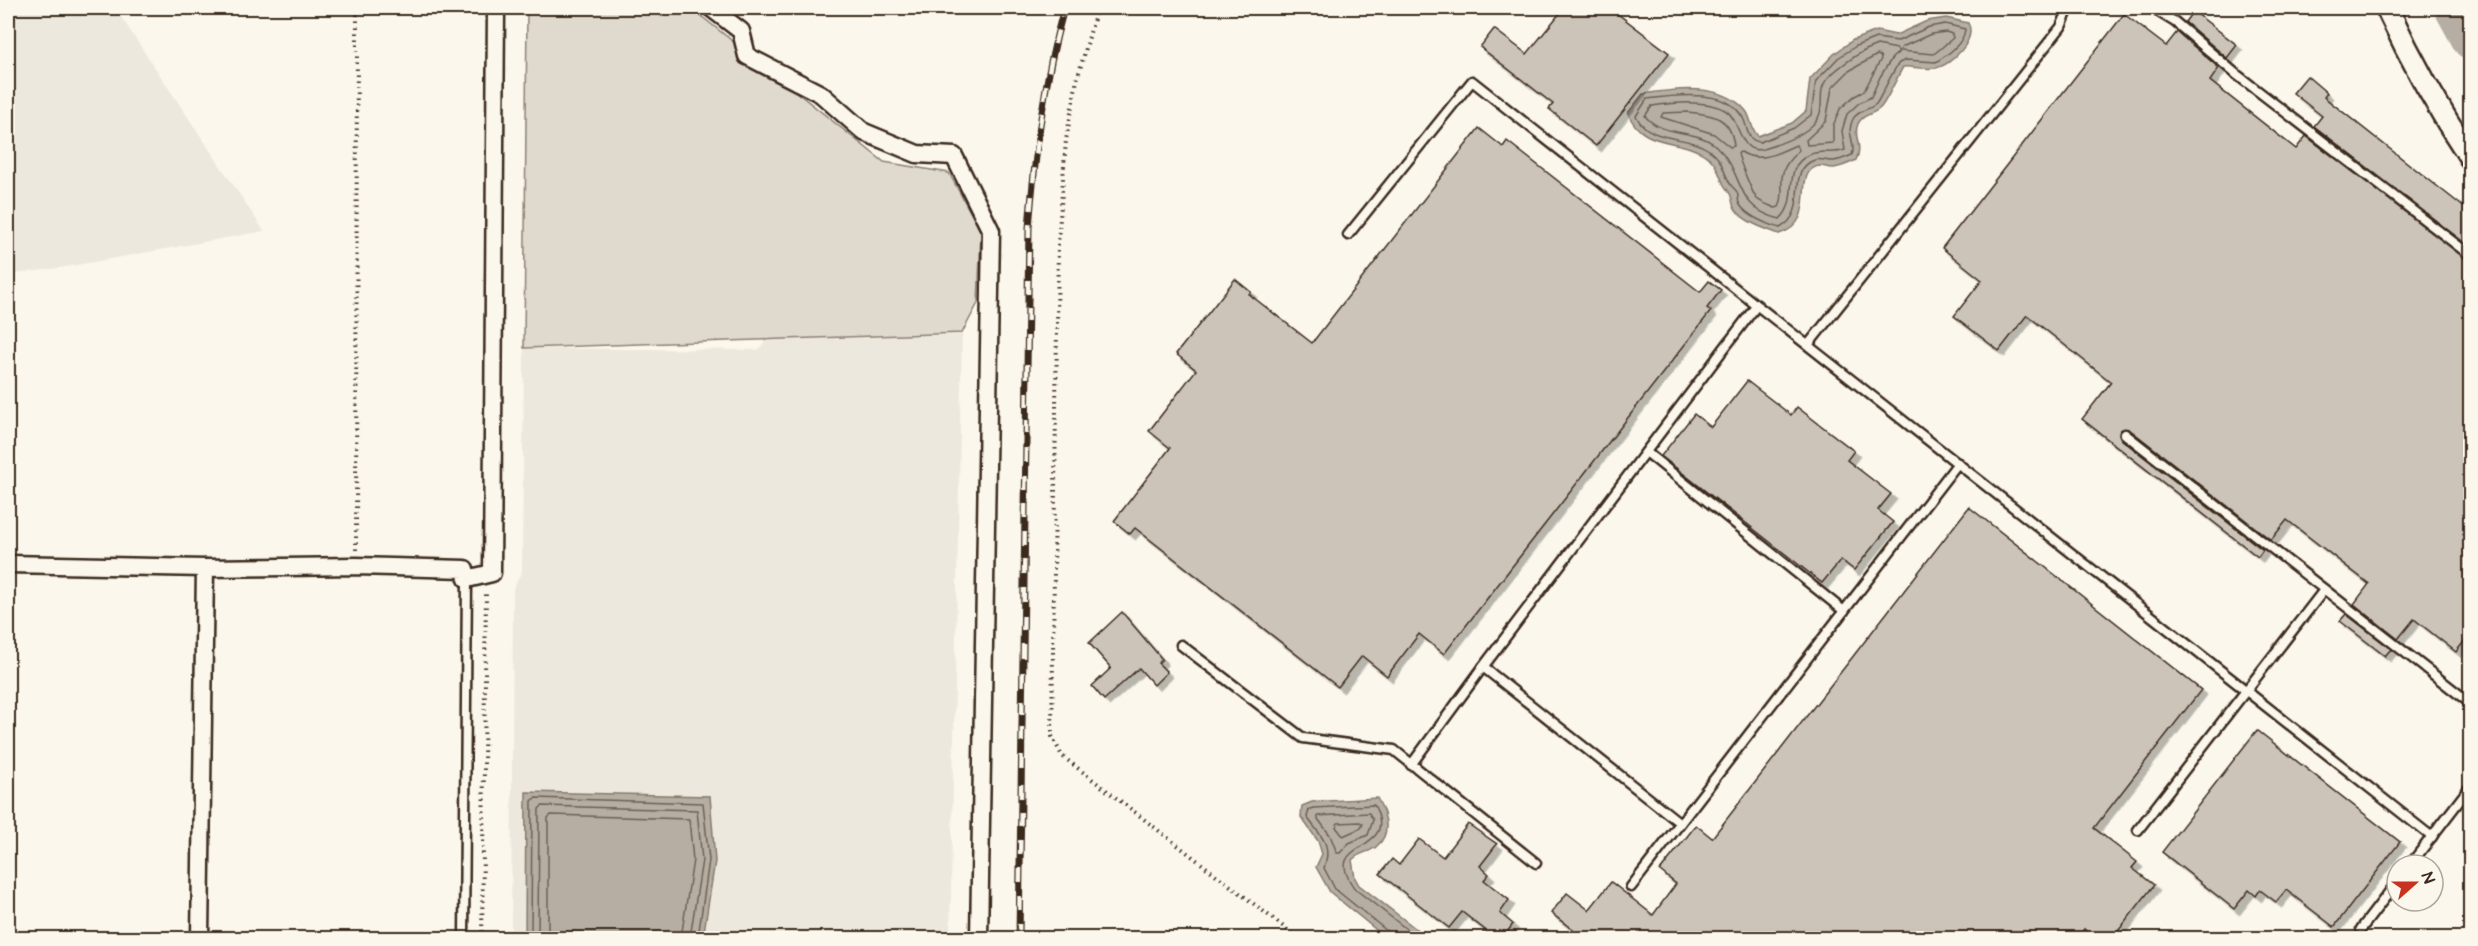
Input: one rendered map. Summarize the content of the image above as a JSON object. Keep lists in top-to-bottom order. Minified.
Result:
{"north":"right"}
